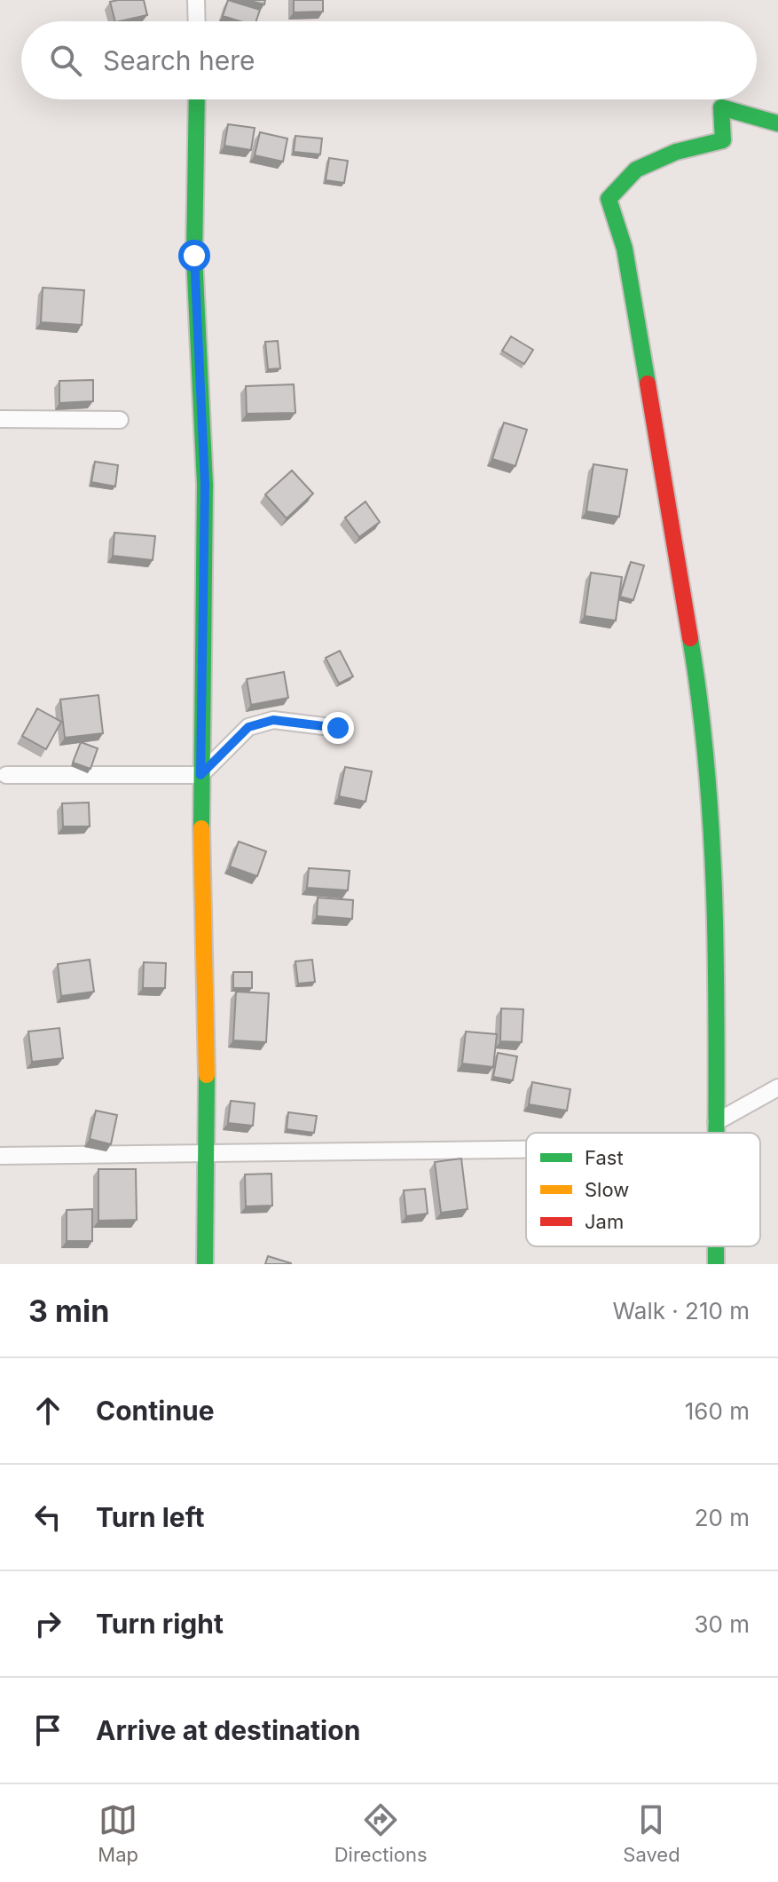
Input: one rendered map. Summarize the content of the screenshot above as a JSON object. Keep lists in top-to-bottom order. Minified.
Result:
{"legend":["Fast","Slow","Jam"],"page":{"search":"Search here","heading":["3 min","Walk · 210 m"],"list":[["Continue","160 m"],["Turn left","20 m"],["Turn right","30 m"],"Arrive at destination"],"nav":["Map","Directions","Saved"]}}
